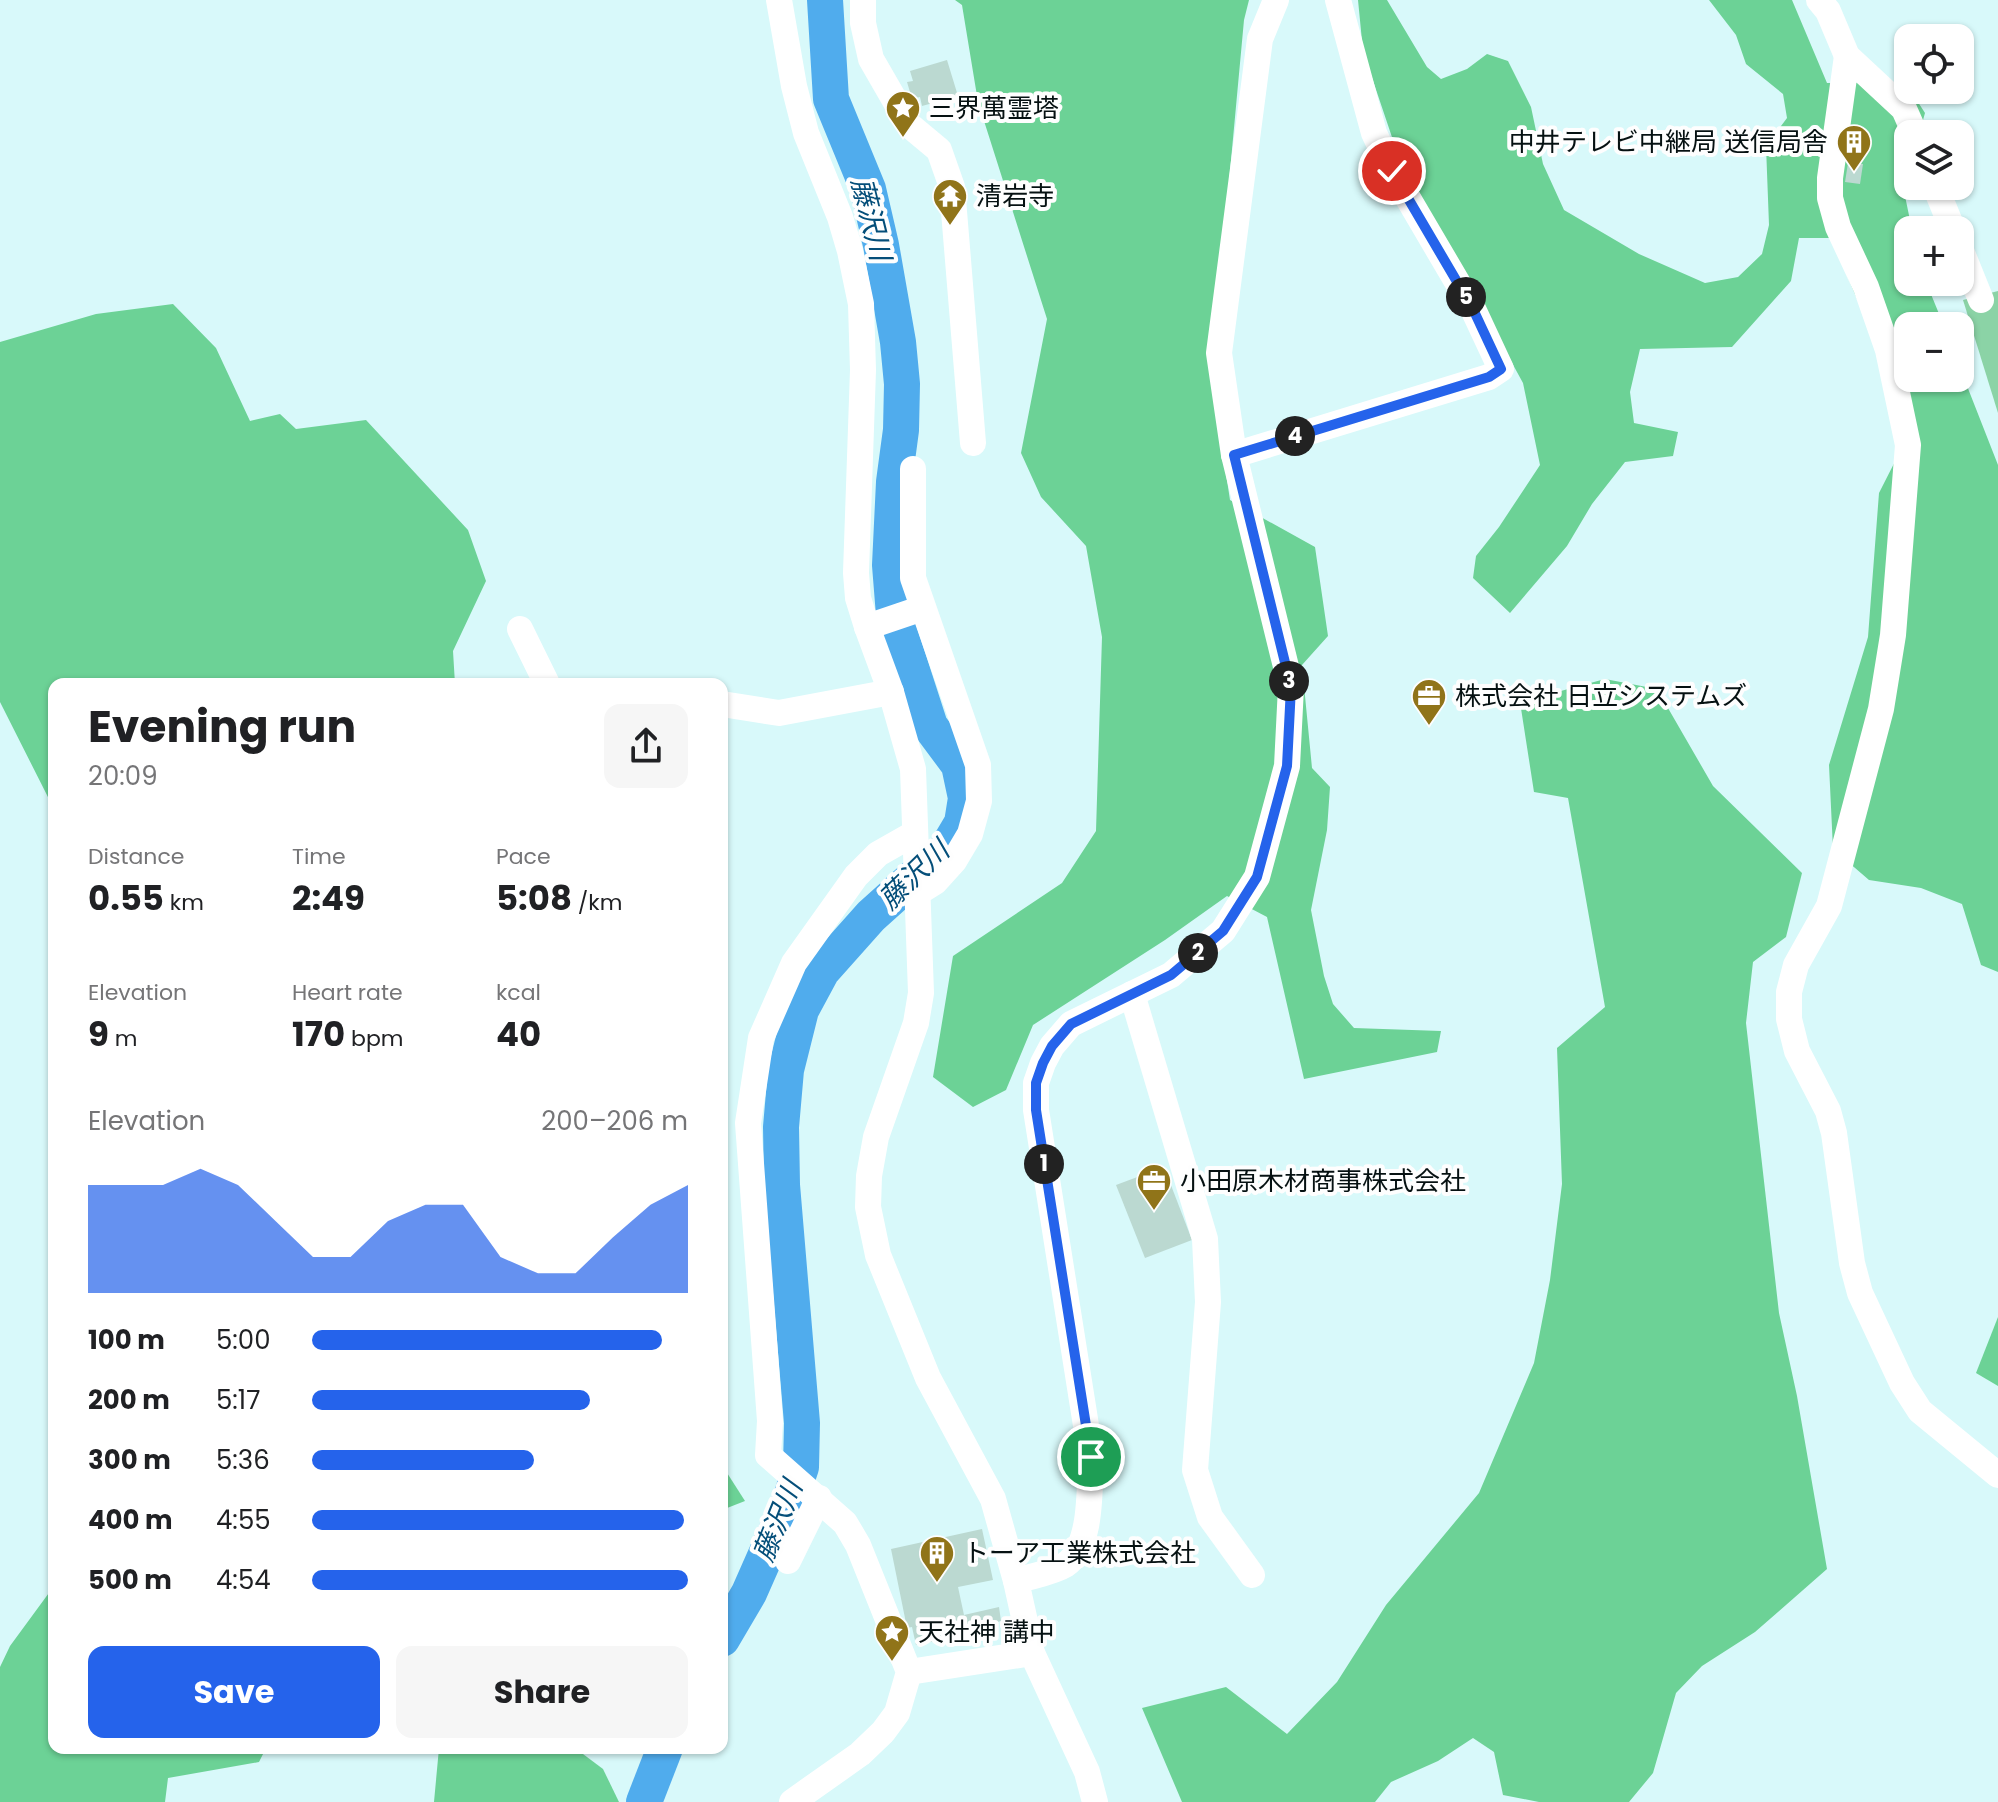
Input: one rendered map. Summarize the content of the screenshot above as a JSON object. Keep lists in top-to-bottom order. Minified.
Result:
{"water":["藤沢川"],"places":{"place":["三界萬霊塔","天社神 講中"],"building":["中井テレビ中継局 送信局舎","トーア工業株式会社"],"temple":["清岩寺"],"office":["株式会社 日立システムズ","小田原木材商事株式会社"]},"page":{"map_buttons":["+","−"],"pins":["5","4","3","2","1"],"heading":["Evening run","20:09"],"stats":[["Distance","0.55 km"],["Time","2:49"],["Pace","5:08 /km"],["Elevation","9 m"],["Heart rate","170 bpm"],["kcal","40"]],"chart":["Elevation","200–206 m"],"list":[{"name":"100 m","note":"5:00"},{"name":"200 m","note":"5:17"},{"name":"300 m","note":"5:36"},{"name":"400 m","note":"4:55"},{"name":"500 m","note":"4:54"}],"buttons":["Save","Share"]}}
